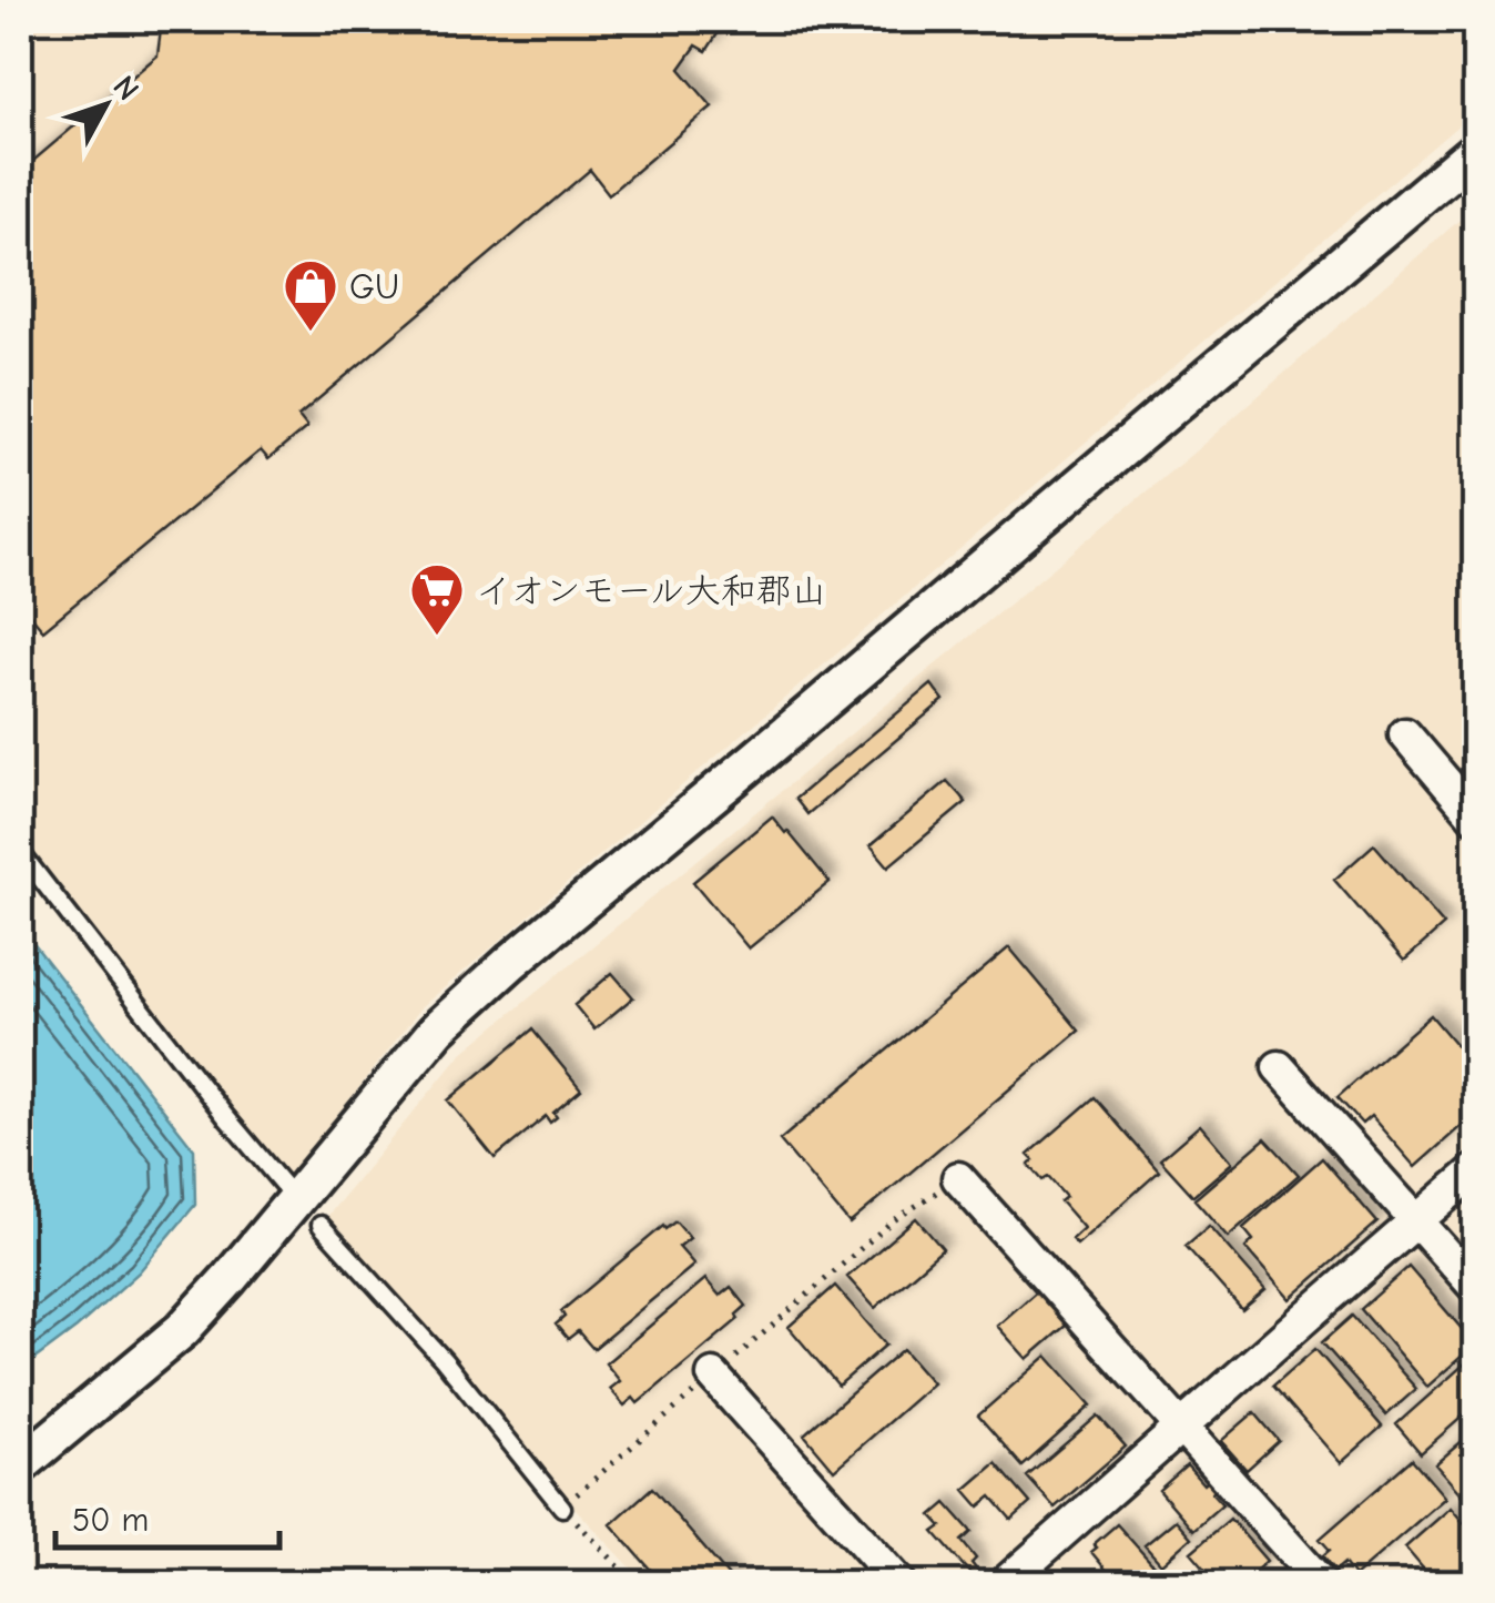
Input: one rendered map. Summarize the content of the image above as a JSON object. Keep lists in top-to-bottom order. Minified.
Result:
{"places":{"shop":["GU"],"supermarket":["イオンモール大和郡山"]},"scale_bar":"50 m","north":"top right"}
